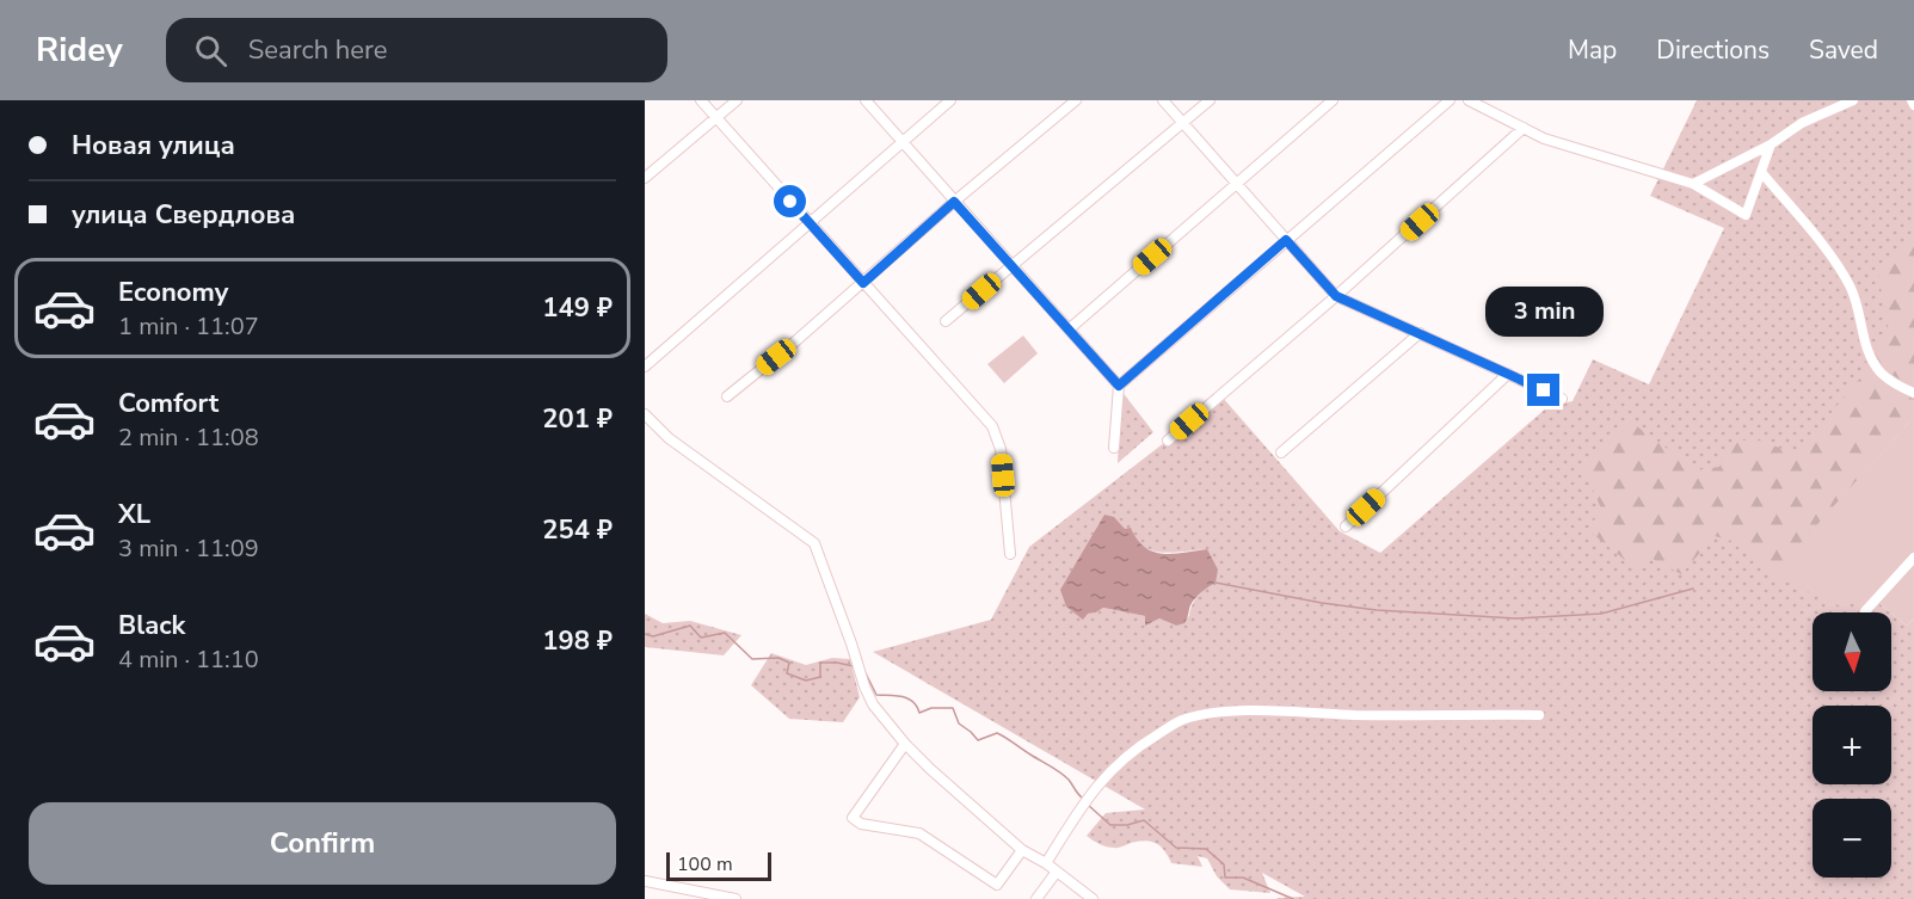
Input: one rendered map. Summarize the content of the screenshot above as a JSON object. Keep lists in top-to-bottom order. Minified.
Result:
{"scale_bar":"100 m","north":"bottom","page":{"header":"Ridey","search":"Search here","nav":["Map","Directions","Saved"],"banner":["Новая улица","улица Свердлова"],"list":[{"name":"Economy","note":"1 min · 11:07","value":"149 ₽"},{"name":"Comfort","note":"2 min · 11:08","value":"201 ₽"},{"name":"XL","note":"3 min · 11:09","value":"254 ₽"},{"name":"Black","note":"4 min · 11:10","value":"198 ₽"}],"bubble":"3 min","map_buttons":["+","−"],"buttons":"Confirm","scale":"100 m"}}
